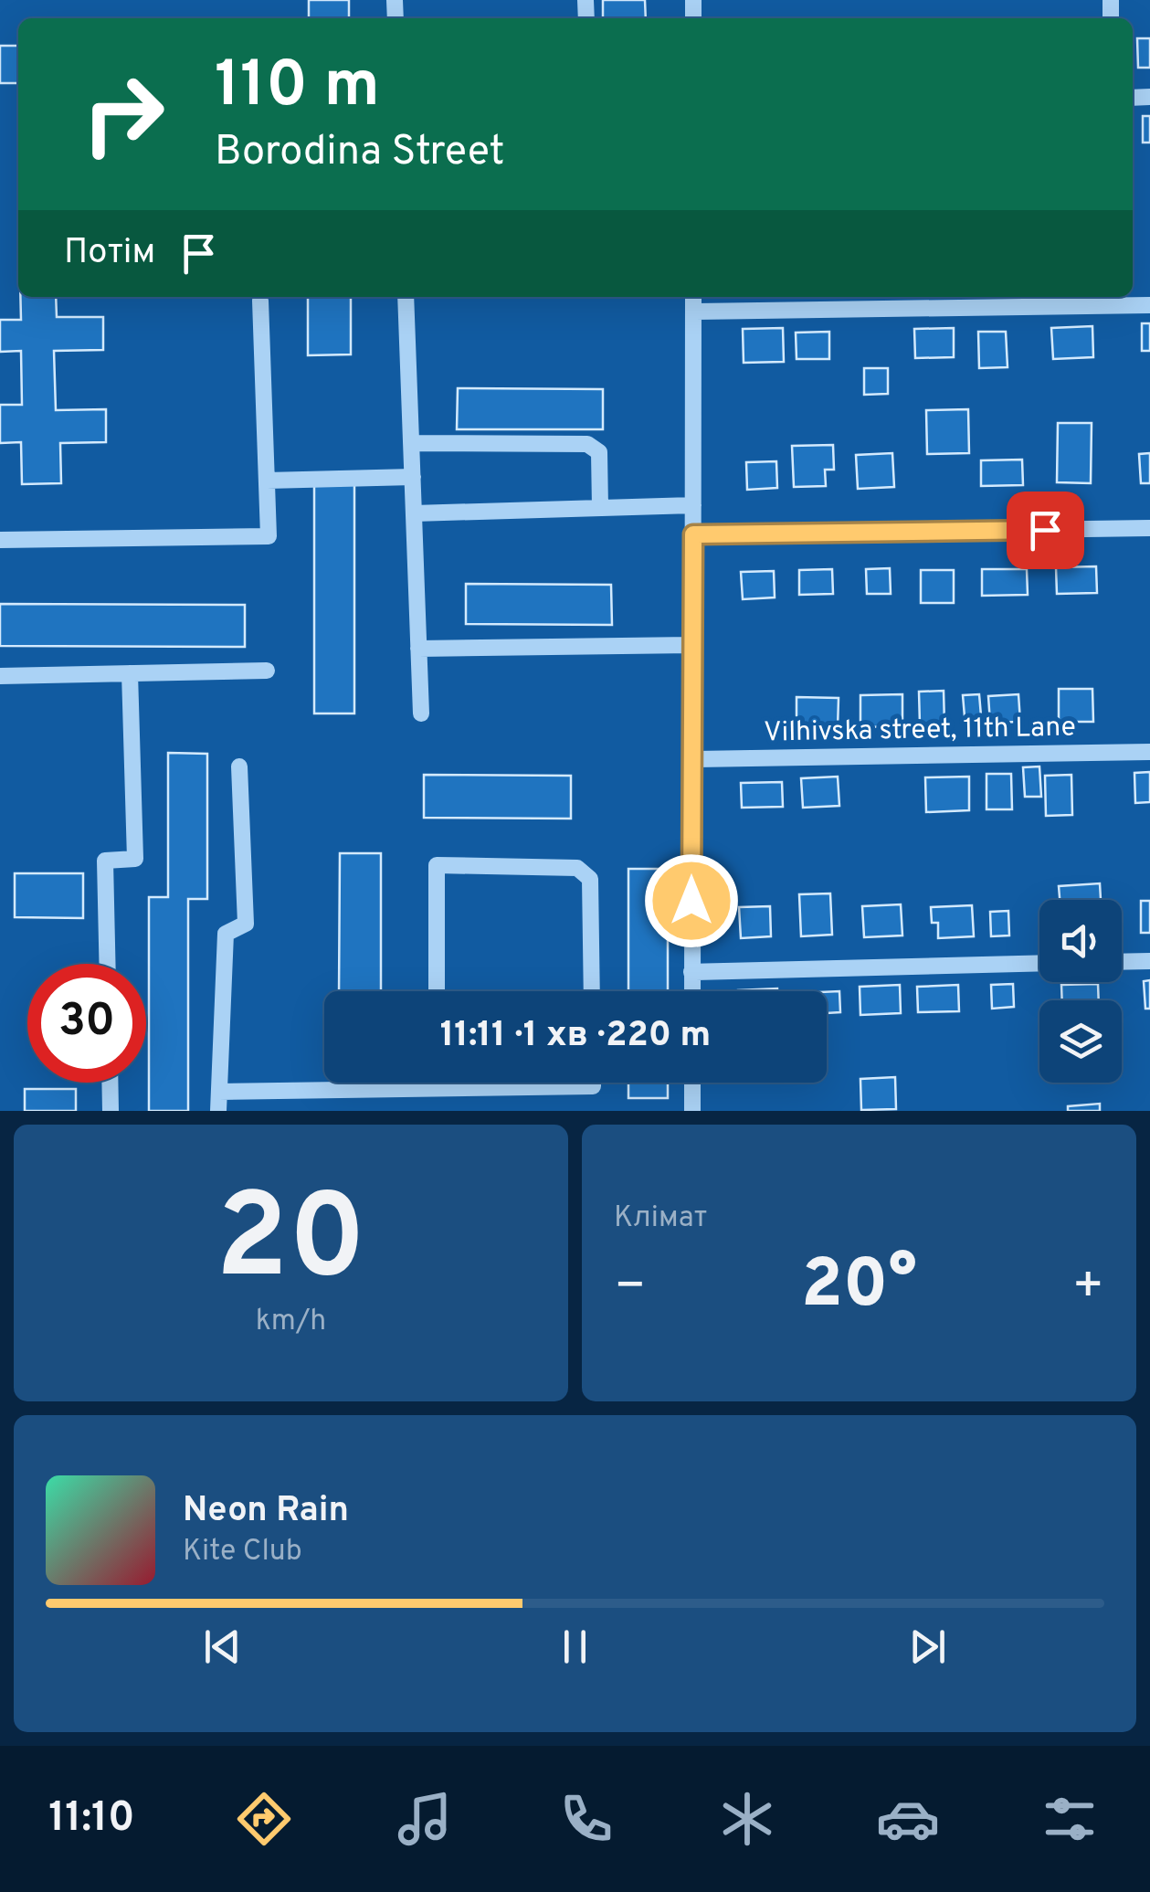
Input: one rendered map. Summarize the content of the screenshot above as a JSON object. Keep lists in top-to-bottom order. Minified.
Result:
{"streets":{"street":["Vilhivska street, 11th Lane"]},"page":{"turn":["110 m","Borodina Street"],"then":"Потім","limit":"30","trip":"11:11 · 1 хв · 220 m","tile":[["20","km/h"],"Клімат"],"heat":["−","20°","+"],"song":["Neon Rain","Kite Club"],"tabs":"11:10"}}
